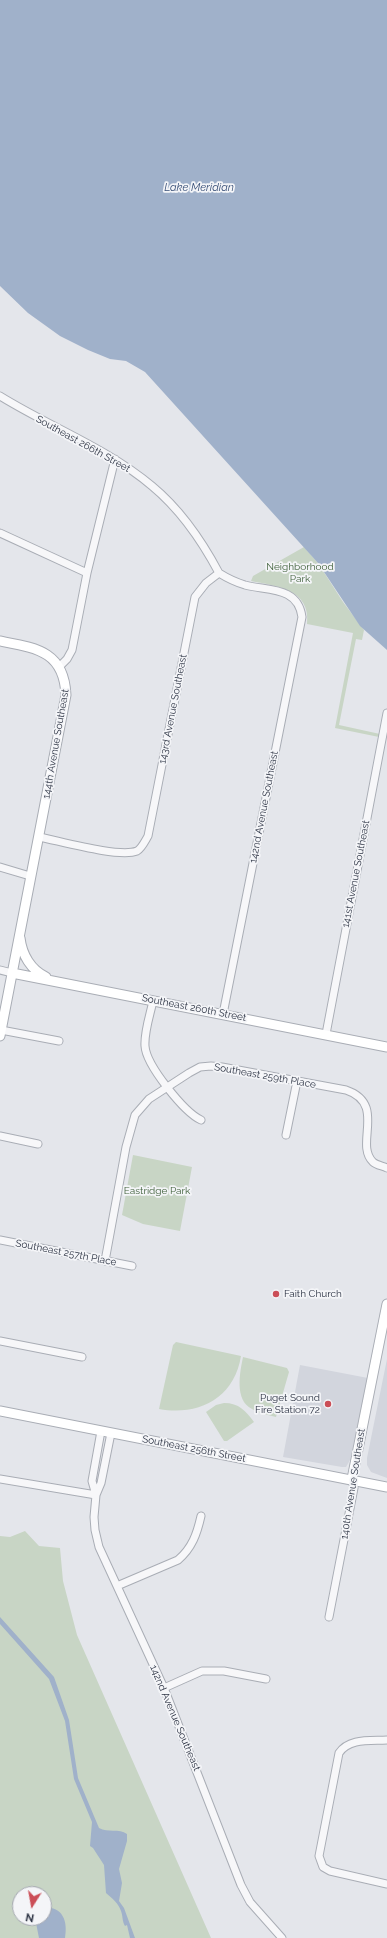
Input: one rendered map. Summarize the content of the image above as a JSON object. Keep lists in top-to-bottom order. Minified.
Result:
{"streets":{"street":["Southeast 266th Street","143rd Avenue Southeast","144th Avenue Southeast","142nd Avenue Southeast","141st Avenue Southeast","Southeast 260th Street","Southeast 259th Place","Southeast 257th Place","Southeast 256th Street","140th Avenue Southeast"]},"crossings":[["Southeast 266th Street","143rd Avenue Southeast"],["Southeast 266th Street","142nd Avenue Southeast"],["143rd Avenue Southeast","144th Avenue Southeast"],["143rd Avenue Southeast","142nd Avenue Southeast"],["144th Avenue Southeast","Southeast 260th Street"],["142nd Avenue Southeast","Southeast 260th Street"],["142nd Avenue Southeast","Southeast 256th Street"],["141st Avenue Southeast","Southeast 260th Street"],["Southeast 256th Street","140th Avenue Southeast"]],"water":["Lake Meridian"],"parks":["Neighborhood Park","Eastridge Park"],"places":["Faith Church","Puget Sound Fire Station 72"],"north":"bottom"}
